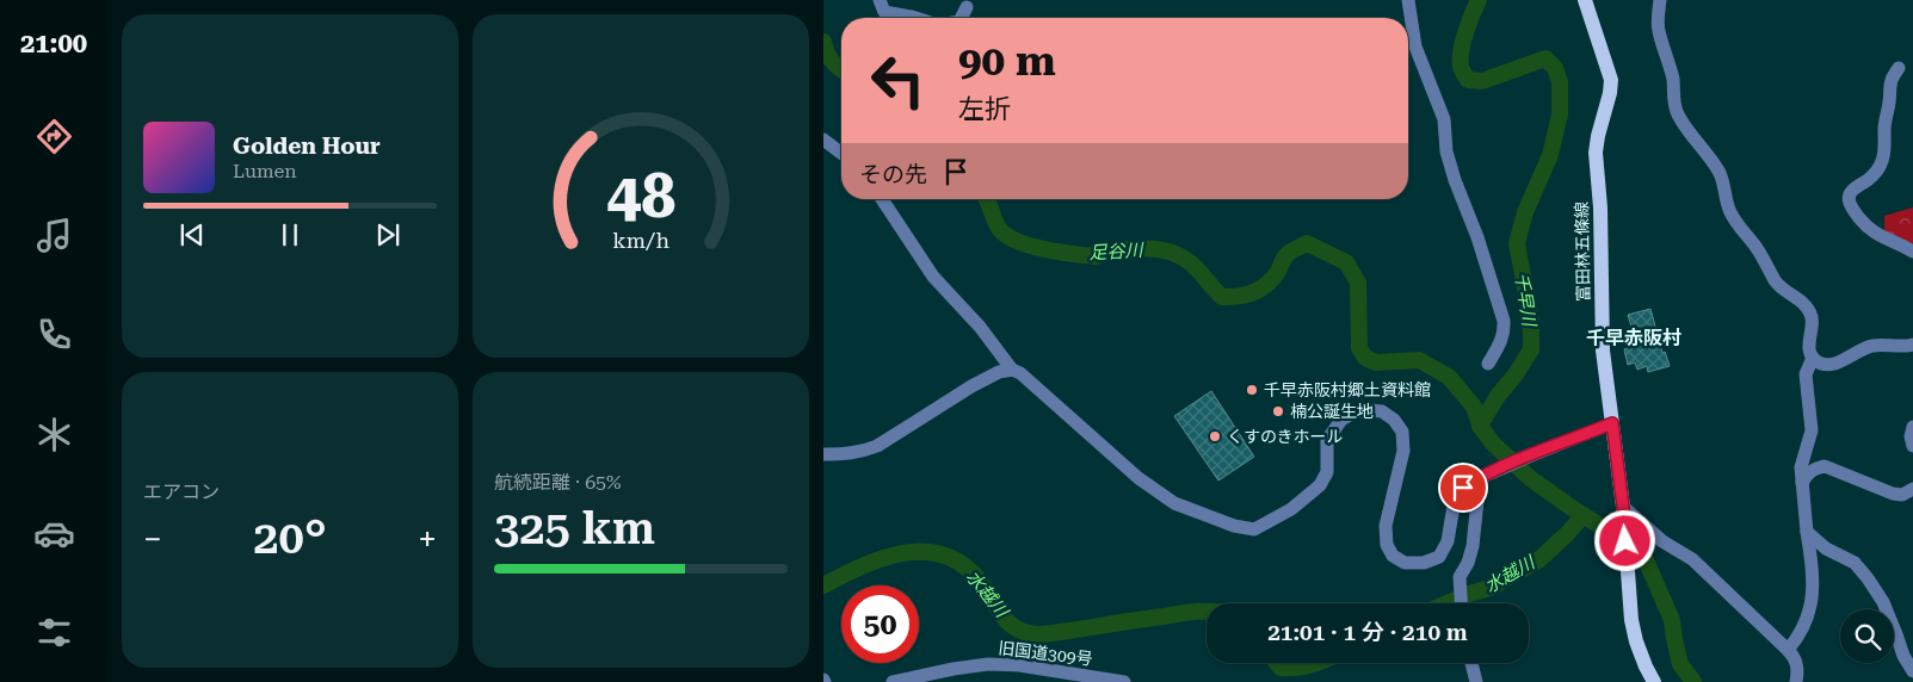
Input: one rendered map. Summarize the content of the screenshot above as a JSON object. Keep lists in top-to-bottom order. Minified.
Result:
{"streets":{"main road":["富田林五條線"],"street":["旧国道309号"]},"districts":["千早赤阪村"],"water":["足谷川","千早川","水越川"],"places":["千早赤阪村郷土資料館","楠公誕生地","くすのきホール"],"page":{"tabs":"21:00","turn":["90 m","左折"],"song":["Golden Hour","Lumen"],"then":"その先","tile":["エアコン",["航続距離 · 65%","325 km"]],"heat":["−","20°","+"],"limit":"50","trip":"21:01 · 1 分 · 210 m","gauge":["48","km/h"]}}
